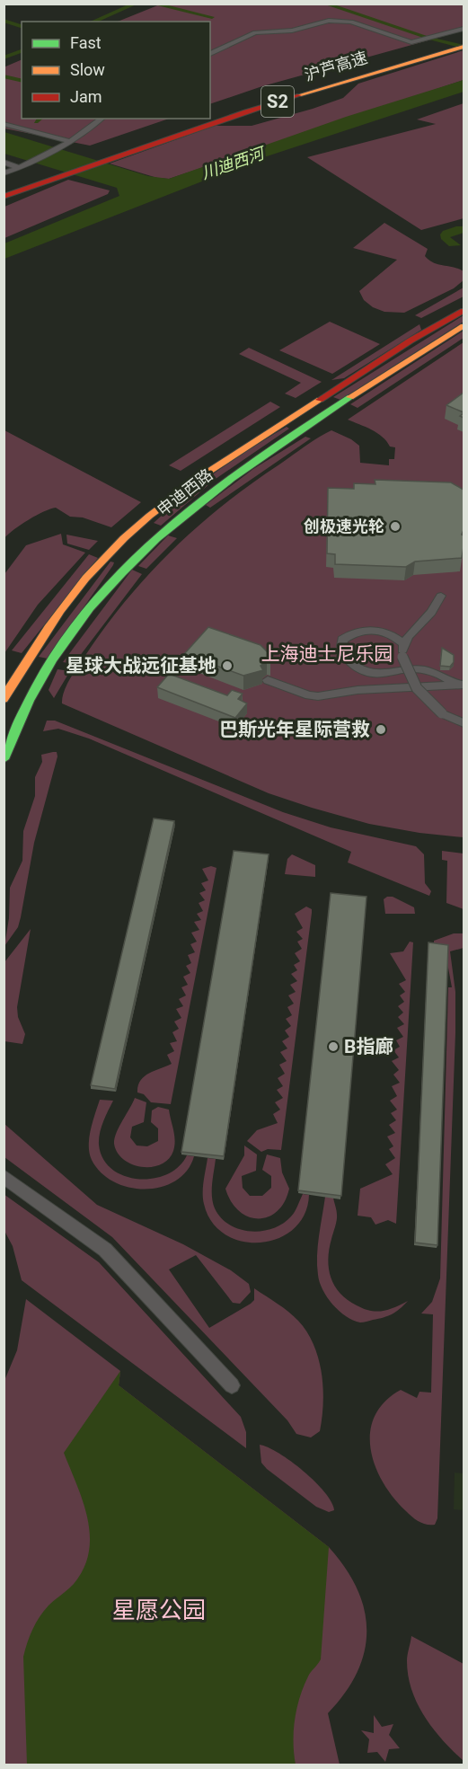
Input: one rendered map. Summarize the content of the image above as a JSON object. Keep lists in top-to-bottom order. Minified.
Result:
{"streets":{"main road":["沪芦高速","S2","申迪西路"]},"water":["川迪西河"],"parks":["上海迪士尼乐园","星愿公园"],"places":["创极速光轮","星球大战远征基地","巴斯光年星际营救","B指廊"],"legend":["Fast","Slow","Jam"]}
